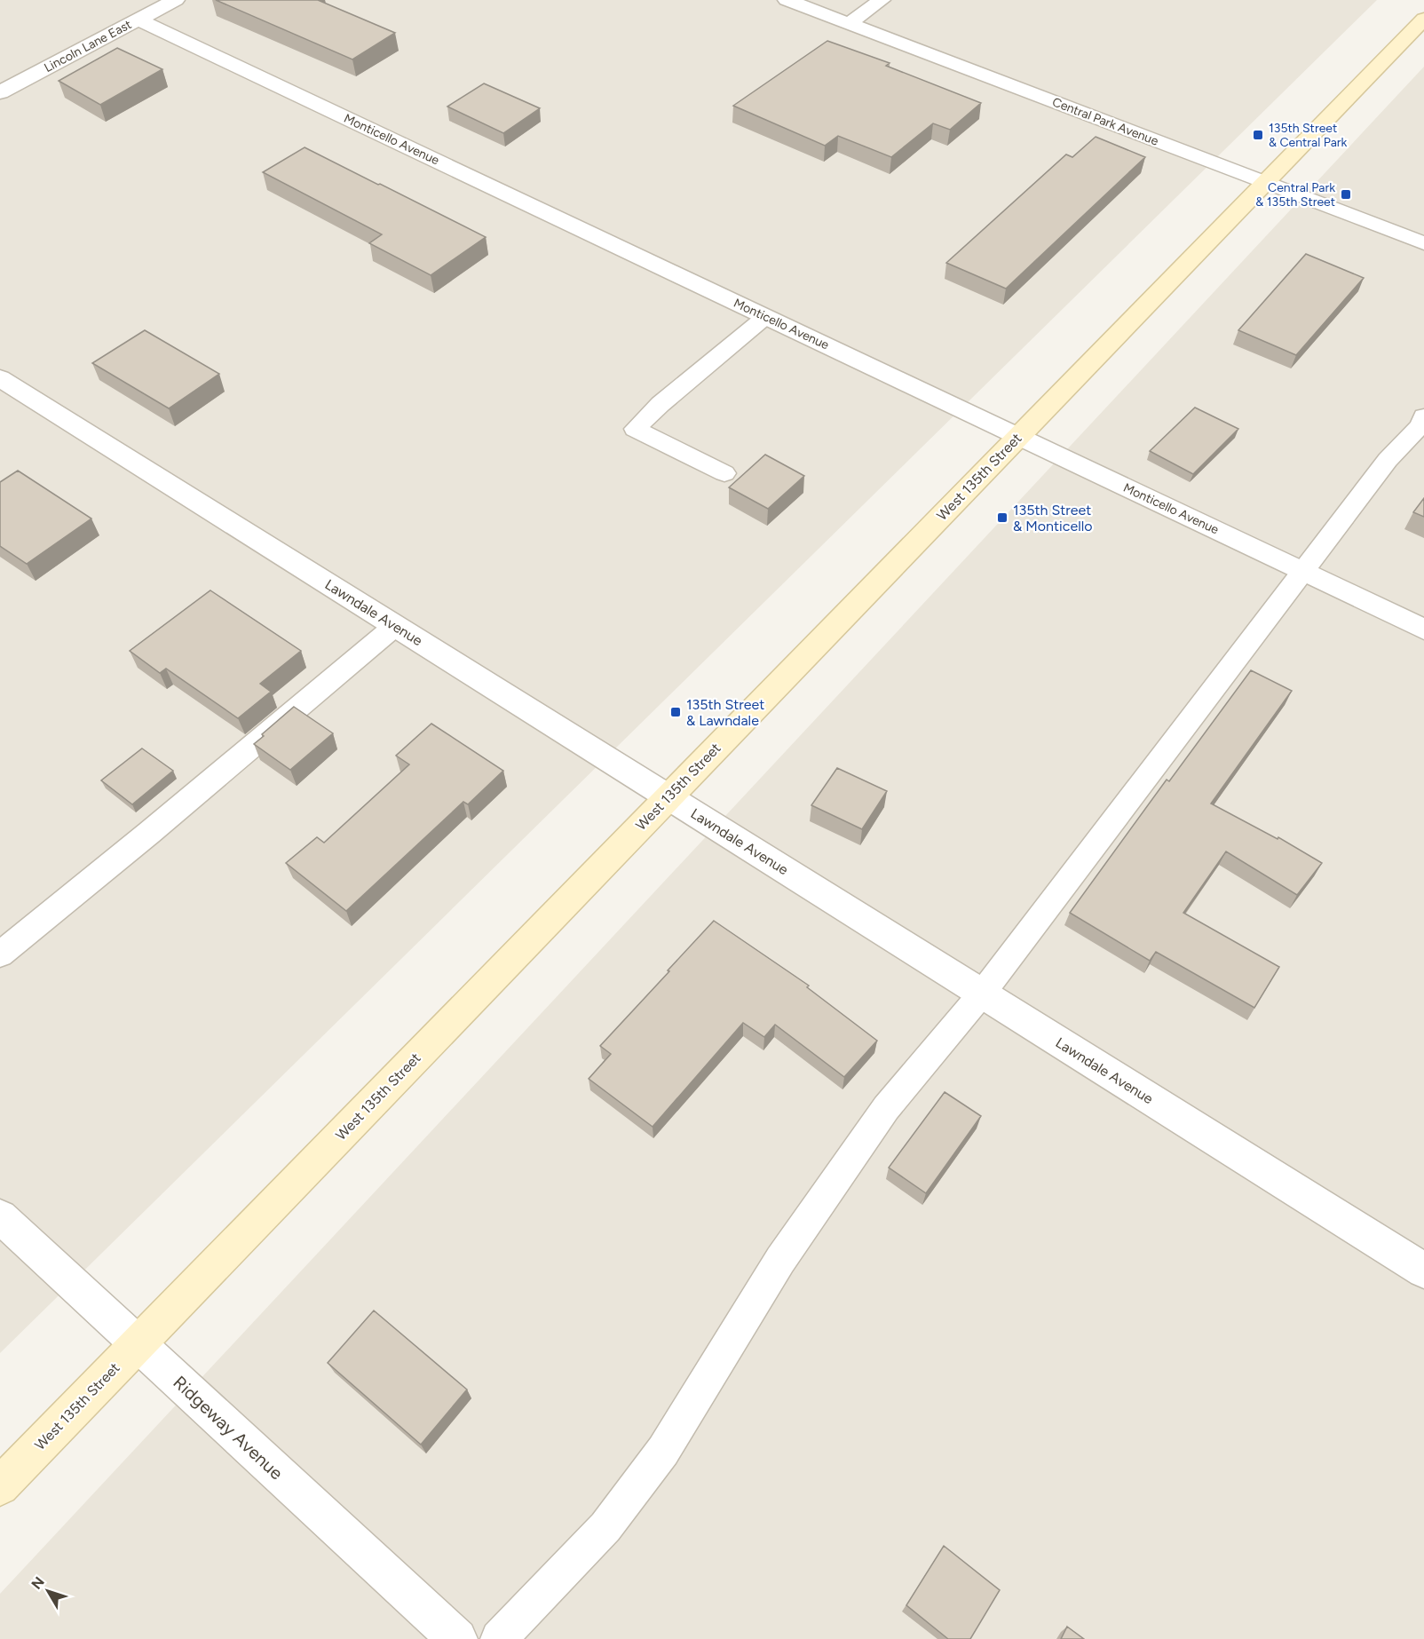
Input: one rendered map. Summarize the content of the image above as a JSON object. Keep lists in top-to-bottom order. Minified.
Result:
{"streets":{"street":["Lincoln Lane East","Central Park Avenue","Monticello Avenue","West 135th Street","Lawndale Avenue","Ridgeway Avenue"]},"crossings":[["Lincoln Lane East","Monticello Avenue"],["Central Park Avenue","West 135th Street"],["Monticello Avenue","West 135th Street"],["West 135th Street","Lawndale Avenue"],["West 135th Street","Ridgeway Avenue"]],"places":{"transit":["135th Street & Central Park","Central Park & 135th Street","135th Street & Monticello","135th Street & Lawndale"]},"north":"top left"}
